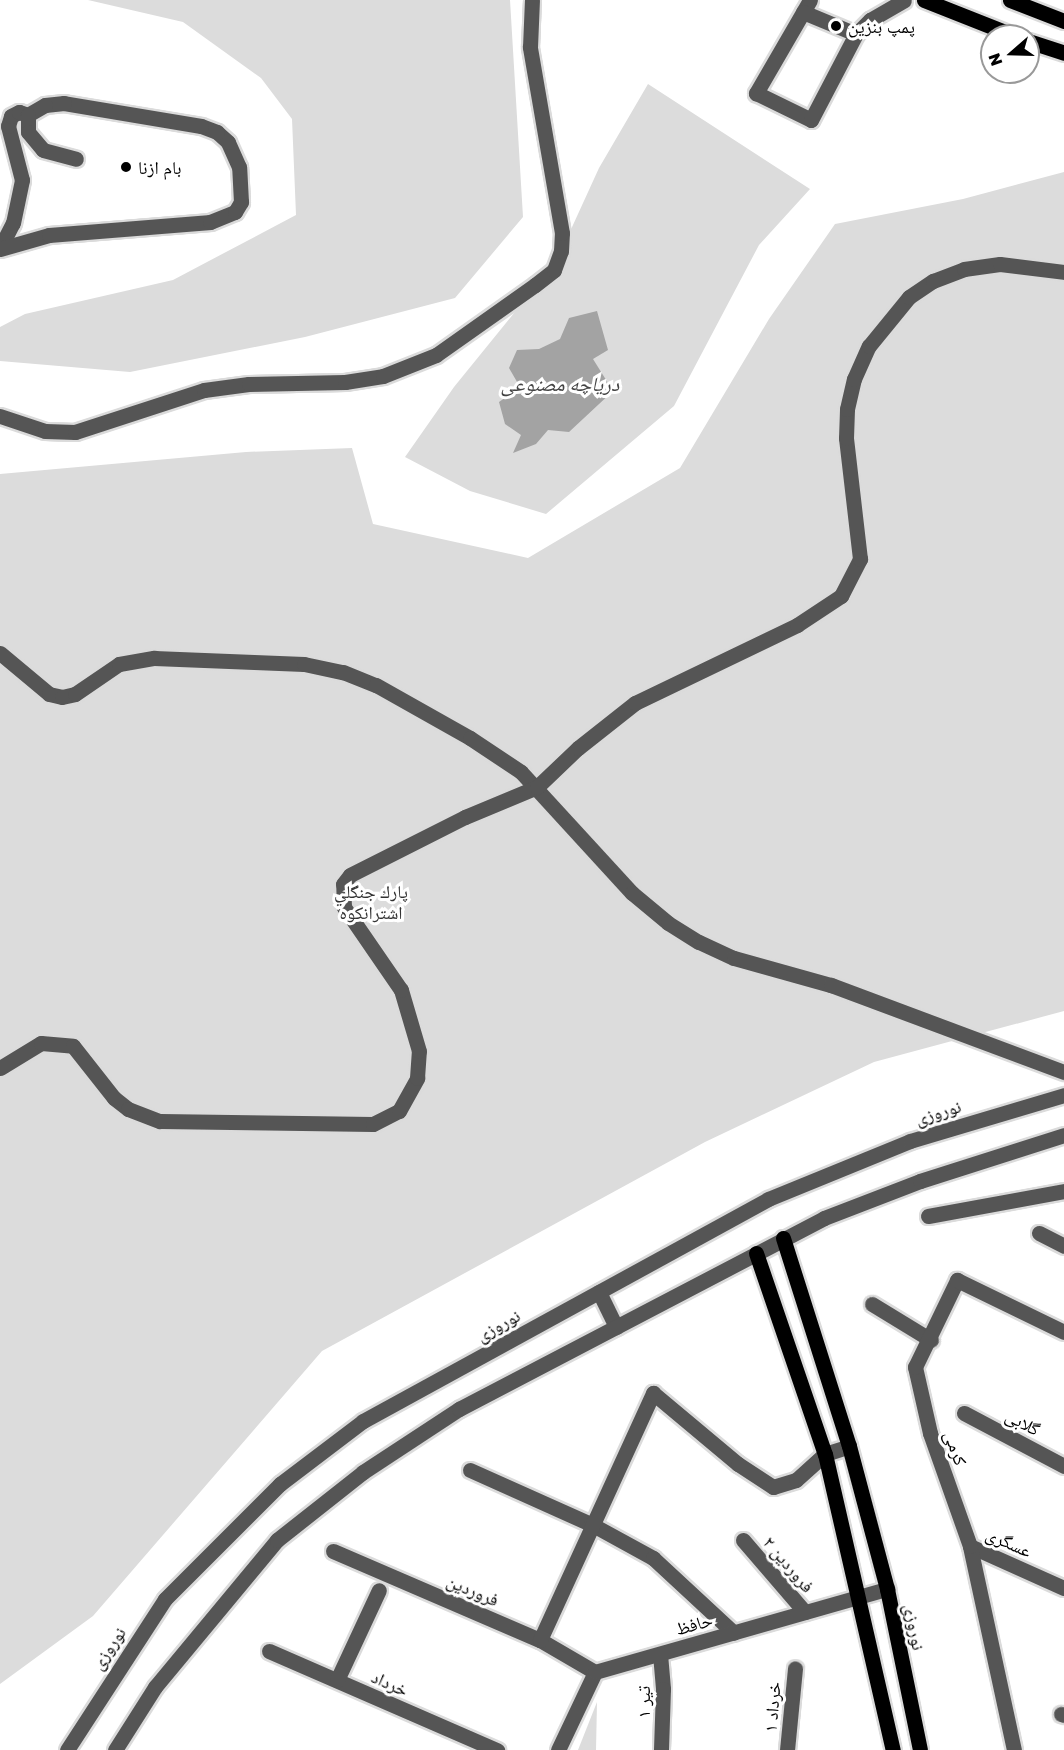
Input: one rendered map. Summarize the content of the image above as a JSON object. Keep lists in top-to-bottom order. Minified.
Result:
{"streets":{"main road":["نوروزی"],"street":["گلابی","کرمی","عسگری","فروردین ۲","فروردین","حافظ","خرداد","تیر ۱","خرداد ۱"]},"crossings":[["نوروزی","حافظ"],["کرمی","عسگری"],["فروردین ۲","حافظ"],["فروردین","حافظ"],["حافظ","تیر ۱"]],"water":["دریاچه مصنوعی"],"parks":["پارك جنگلي اشترانكوه"],"places":["پمپ بنزین","بام ازنا"],"north":"left"}
